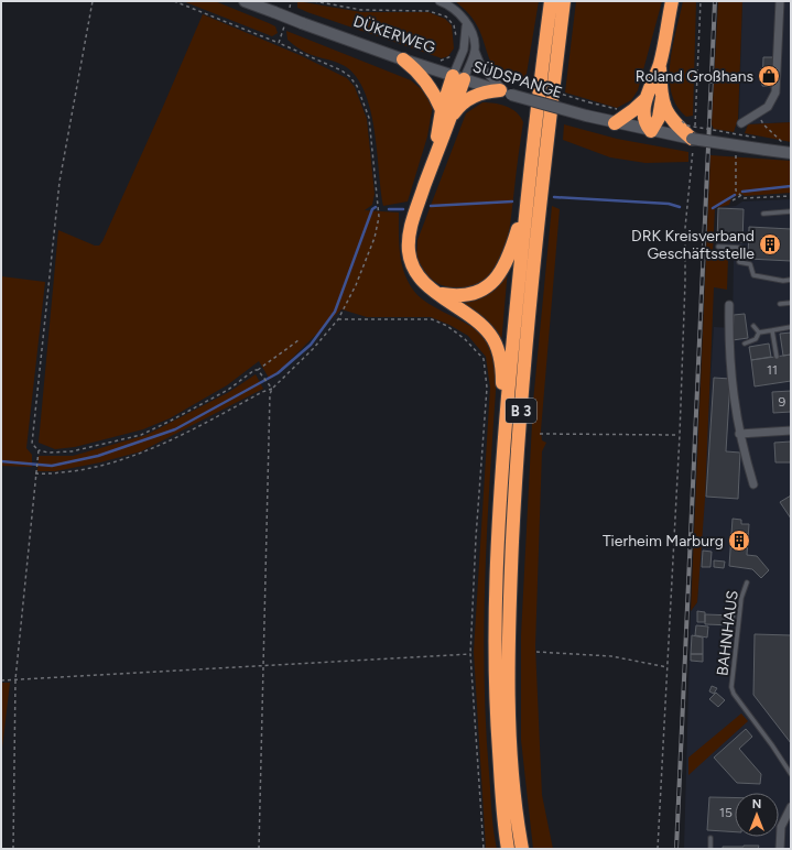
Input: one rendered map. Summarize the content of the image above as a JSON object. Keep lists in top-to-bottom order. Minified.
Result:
{"streets":{"highway":["B 3"],"main road":["SÜDSPANGE"],"lane":["BAHNHAUS"],"path":["DÜKERWEG"]},"crossings":[["SÜDSPANGE","B 3"]],"places":{"shop":["Roland Großhans"],"building":["DRK Kreisverband Geschäftsstelle","Tierheim Marburg"]},"house_numbers":["11","9","15"],"north":"top"}
